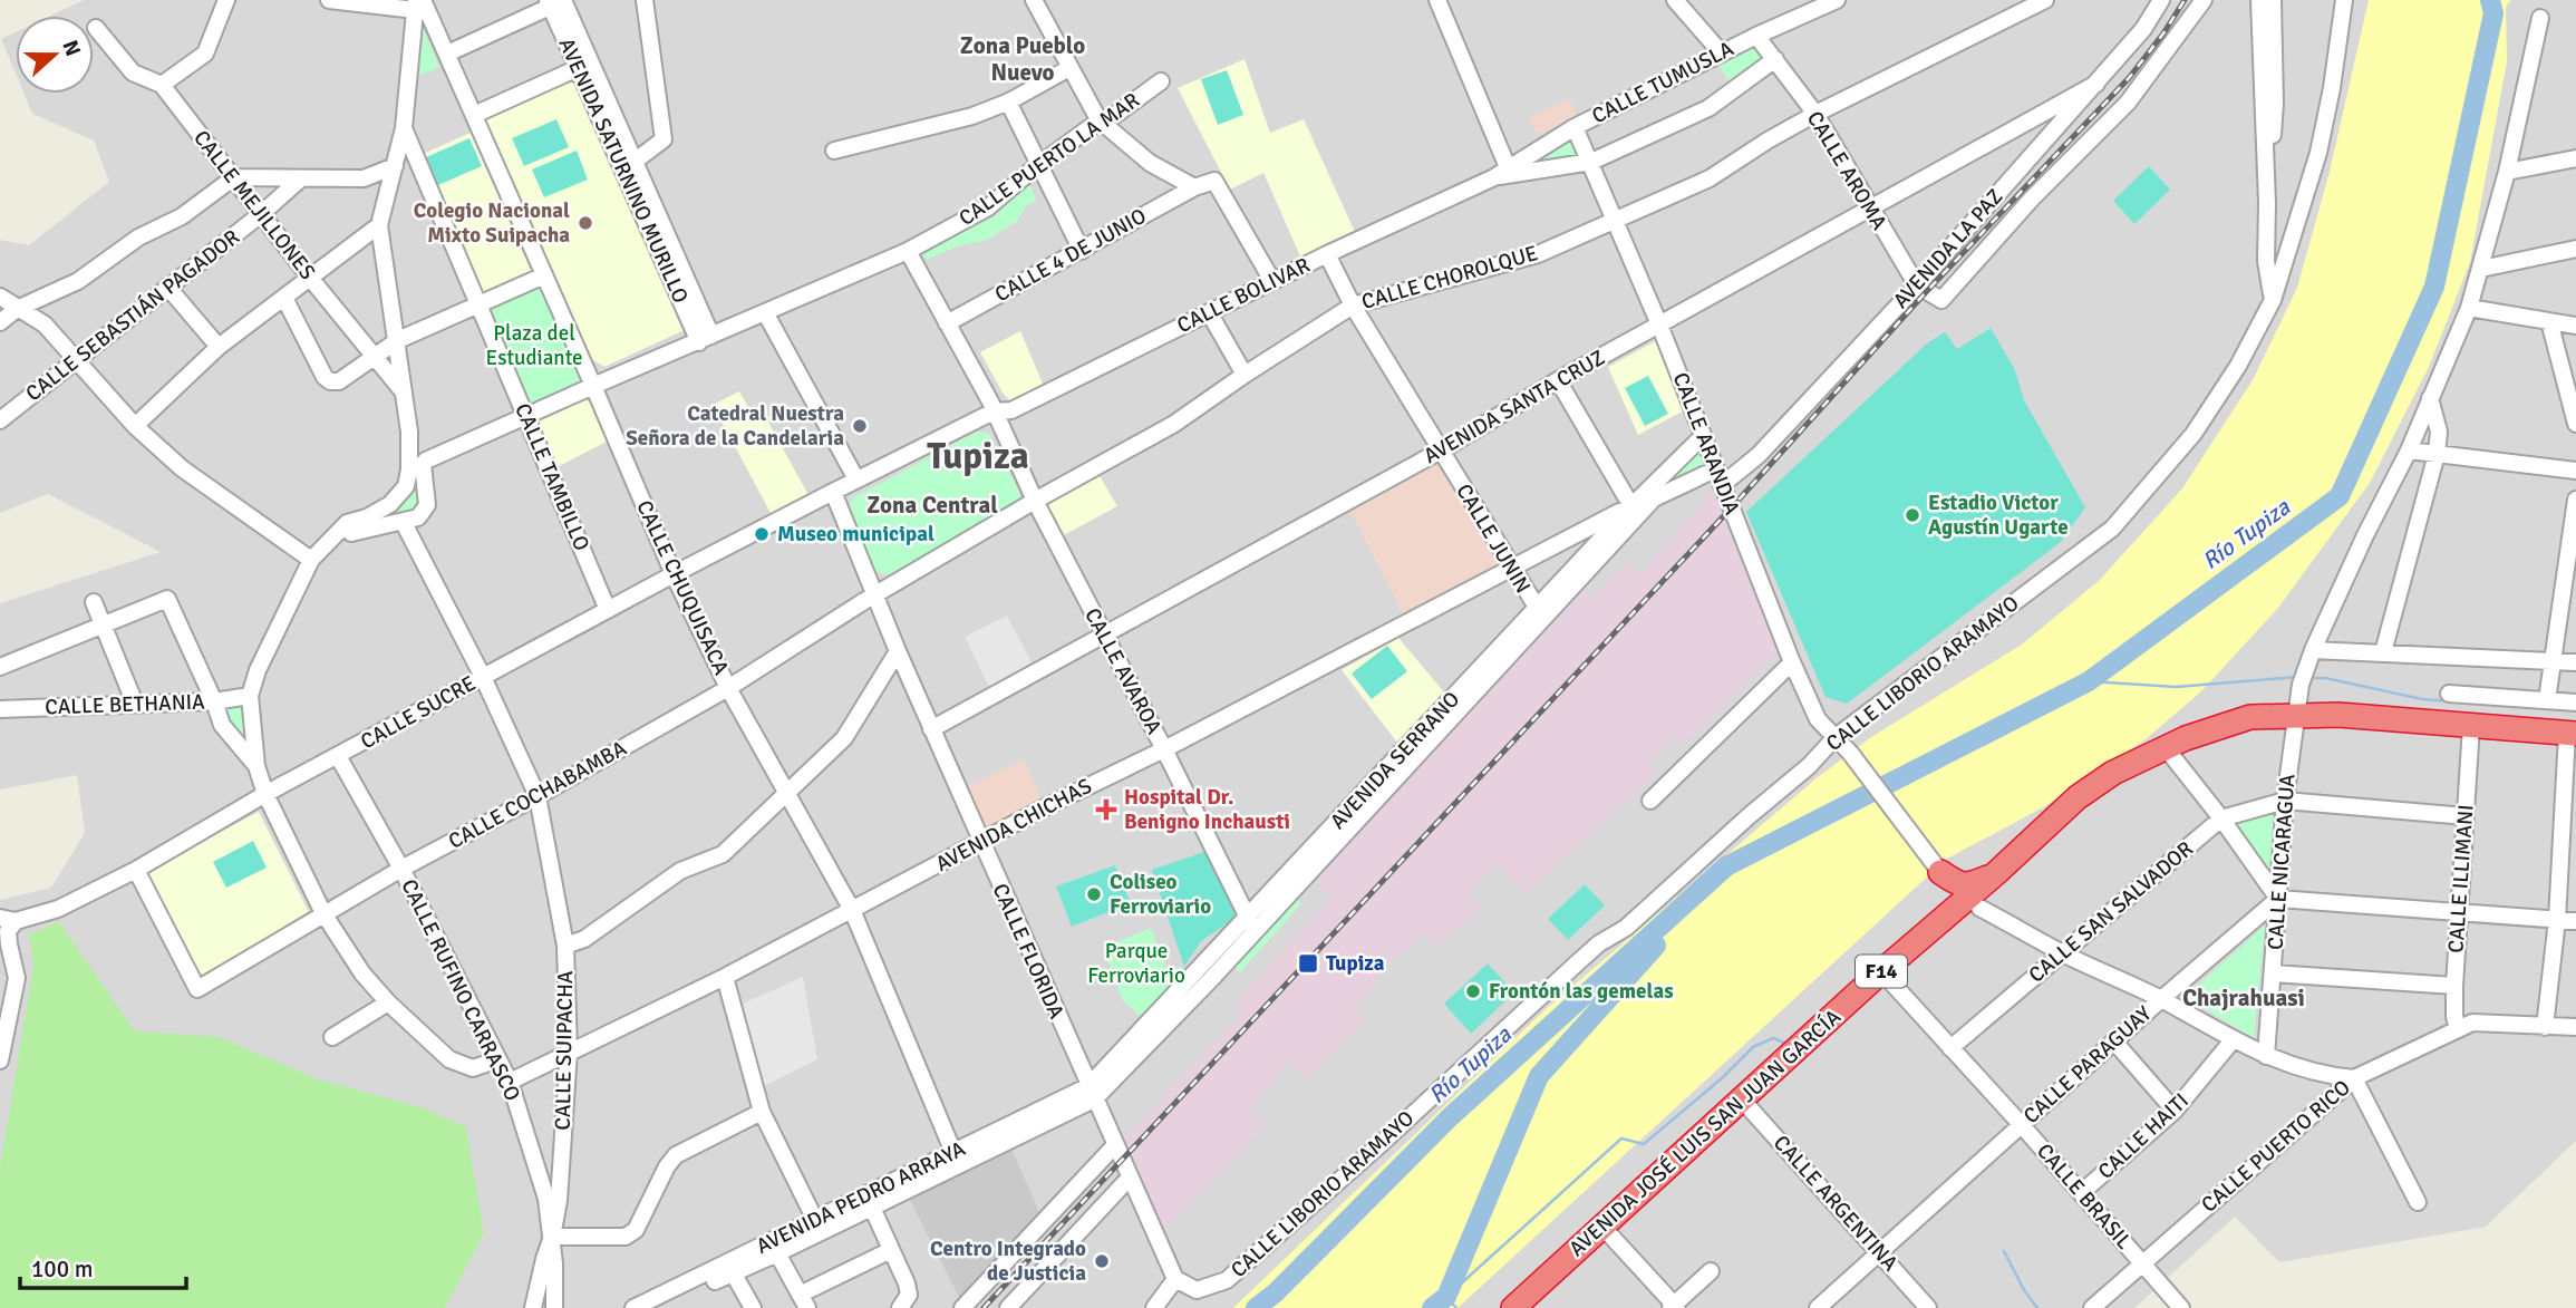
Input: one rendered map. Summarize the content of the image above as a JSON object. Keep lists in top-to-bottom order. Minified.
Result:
{"streets":{"highway":["F14","AVENIDA JOSÉ LUIS SAN JUAN GARCÍA"],"street":["CALLE TUMUSLA","CALLE PUERTO LA MAR","AVENIDA SATURNINO MURILLO","CALLE AROMA","CALLE MEJILLONES","AVENIDA LA PAZ","CALLE 4 DE JUNIO","CALLE CHOROLQUE","CALLE BOLIVAR","CALLE SEBASTIÁN PAGADOR","AVENIDA SANTA CRUZ","CALLE ARANDIA","CALLE TAMBILLO","CALLE JUNIN","CALLE CHUQUISACA","CALLE AVAROA","CALLE LIBORIO ARAMAYO","CALLE BETHANIA","CALLE SUCRE","AVENIDA SERRANO","CALLE COCHABAMBA","AVENIDA CHICHAS","CALLE NICARAGUA","CALLE ILLIMANI","CALLE SAN SALVADOR","CALLE FLORIDA","CALLE RUFINO CARRASCO","CALLE SUIPACHA","CALLE PARAGUAY","CALLE HAITI","CALLE PUERTO RICO","CALLE BRASIL","AVENIDA PEDRO ARRAYA","CALLE ARGENTINA"]},"crossings":[["CALLE TUMUSLA","CALLE AROMA"],["CALLE TUMUSLA","CALLE BOLIVAR"],["CALLE TUMUSLA","CALLE ARANDIA"],["CALLE PUERTO LA MAR","AVENIDA SATURNINO MURILLO"],["CALLE PUERTO LA MAR","CALLE TAMBILLO"],["CALLE PUERTO LA MAR","CALLE CHUQUISACA"],["CALLE PUERTO LA MAR","CALLE AVAROA"],["CALLE PUERTO LA MAR","CALLE SUIPACHA"],["CALLE AROMA","AVENIDA LA PAZ"],["CALLE AROMA","CALLE CHOROLQUE"],["CALLE AROMA","AVENIDA SANTA CRUZ"],["CALLE MEJILLONES","CALLE SEBASTIÁN PAGADOR"],["AVENIDA LA PAZ","AVENIDA SANTA CRUZ"],["AVENIDA LA PAZ","CALLE ARANDIA"],["CALLE 4 DE JUNIO","CALLE AVAROA"],["CALLE CHOROLQUE","CALLE ARANDIA"],["CALLE CHOROLQUE","CALLE JUNIN"],["CALLE CHOROLQUE","CALLE AVAROA"],["CALLE CHOROLQUE","CALLE COCHABAMBA"],["CALLE CHOROLQUE","CALLE FLORIDA"],["CALLE BOLIVAR","CALLE JUNIN"],["CALLE BOLIVAR","CALLE AVAROA"],["CALLE BOLIVAR","CALLE SUCRE"],["AVENIDA SANTA CRUZ","CALLE ARANDIA"],["AVENIDA SANTA CRUZ","CALLE JUNIN"],["AVENIDA SANTA CRUZ","CALLE AVAROA"],["AVENIDA SANTA CRUZ","CALLE FLORIDA"],["CALLE ARANDIA","CALLE LIBORIO ARAMAYO"],["CALLE ARANDIA","AVENIDA SERRANO"],["CALLE TAMBILLO","CALLE SUCRE"],["CALLE JUNIN","AVENIDA SERRANO"],["CALLE JUNIN","AVENIDA CHICHAS"],["CALLE CHUQUISACA","CALLE SUCRE"],["CALLE CHUQUISACA","CALLE COCHABAMBA"],["CALLE CHUQUISACA","AVENIDA CHICHAS"],["CALLE CHUQUISACA","AVENIDA PEDRO ARRAYA"],["CALLE AVAROA","AVENIDA SERRANO"],["CALLE AVAROA","AVENIDA CHICHAS"],["CALLE LIBORIO ARAMAYO","CALLE FLORIDA"],["CALLE SUCRE","CALLE COCHABAMBA"],["CALLE SUCRE","CALLE FLORIDA"],["CALLE SUCRE","CALLE RUFINO CARRASCO"],["CALLE SUCRE","CALLE SUIPACHA"],["AVENIDA SERRANO","AVENIDA CHICHAS"],["AVENIDA SERRANO","CALLE FLORIDA"],["AVENIDA SERRANO","AVENIDA PEDRO ARRAYA"],["CALLE COCHABAMBA","CALLE FLORIDA"],["CALLE COCHABAMBA","CALLE RUFINO CARRASCO"],["CALLE COCHABAMBA","CALLE SUIPACHA"],["AVENIDA CHICHAS","CALLE FLORIDA"],["AVENIDA CHICHAS","CALLE RUFINO CARRASCO"],["AVENIDA CHICHAS","CALLE SUIPACHA"],["CALLE NICARAGUA","CALLE SAN SALVADOR"],["CALLE NICARAGUA","CALLE PARAGUAY"],["CALLE NICARAGUA","AVENIDA JOSÉ LUIS SAN JUAN GARCÍA"],["CALLE ILLIMANI","CALLE PUERTO RICO"],["CALLE SAN SALVADOR","CALLE BRASIL"],["CALLE FLORIDA","AVENIDA PEDRO ARRAYA"],["CALLE RUFINO CARRASCO","CALLE SUIPACHA"],["CALLE PARAGUAY","CALLE BRASIL"],["CALLE PARAGUAY","CALLE ARGENTINA"],["AVENIDA JOSÉ LUIS SAN JUAN GARCÍA","CALLE BRASIL"],["AVENIDA JOSÉ LUIS SAN JUAN GARCÍA","CALLE ARGENTINA"],["CALLE HAITI","CALLE BRASIL"],["CALLE PUERTO RICO","CALLE BRASIL"]],"districts":["Zona Pueblo Nuevo","Tupiza","Zona Central","Chajrahuasi"],"water":["Río Tupiza"],"parks":["Plaza del Estudiante","Parque Ferroviario"],"places":{"other":["Colegio Nacional Mixto Suipacha","Catedral Nuestra Señora de la Candelaria","Estadio Victor Agustín Ugarte","Museo municipal","Coliseo Ferroviario","Frontón las gemelas","Centro Integrado de Justicia"],"health":["Hospital Dr. Benigno Inchausti"],"transit":["Tupiza"]},"scale_bar":"100 m","north":"right"}
